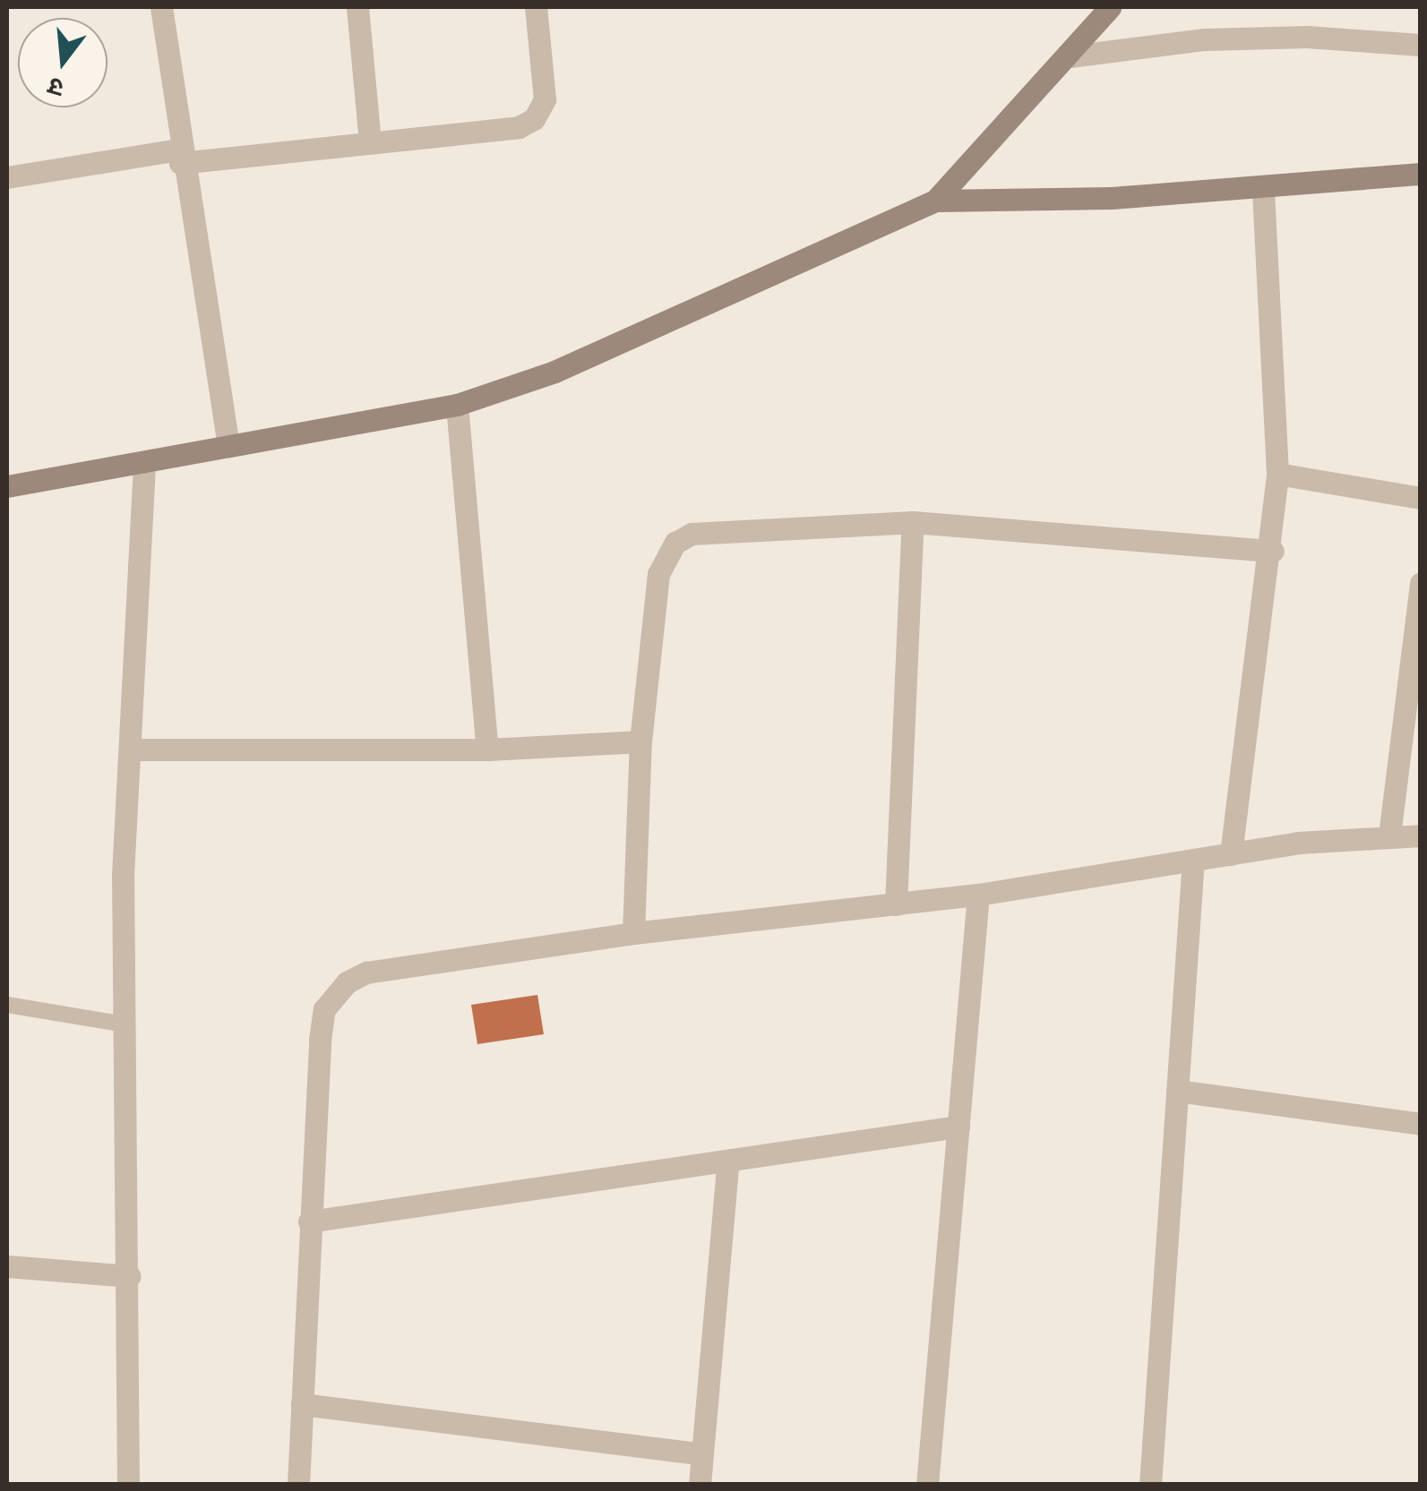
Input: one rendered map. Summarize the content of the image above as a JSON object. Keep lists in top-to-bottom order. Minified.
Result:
{"north":"bottom"}
